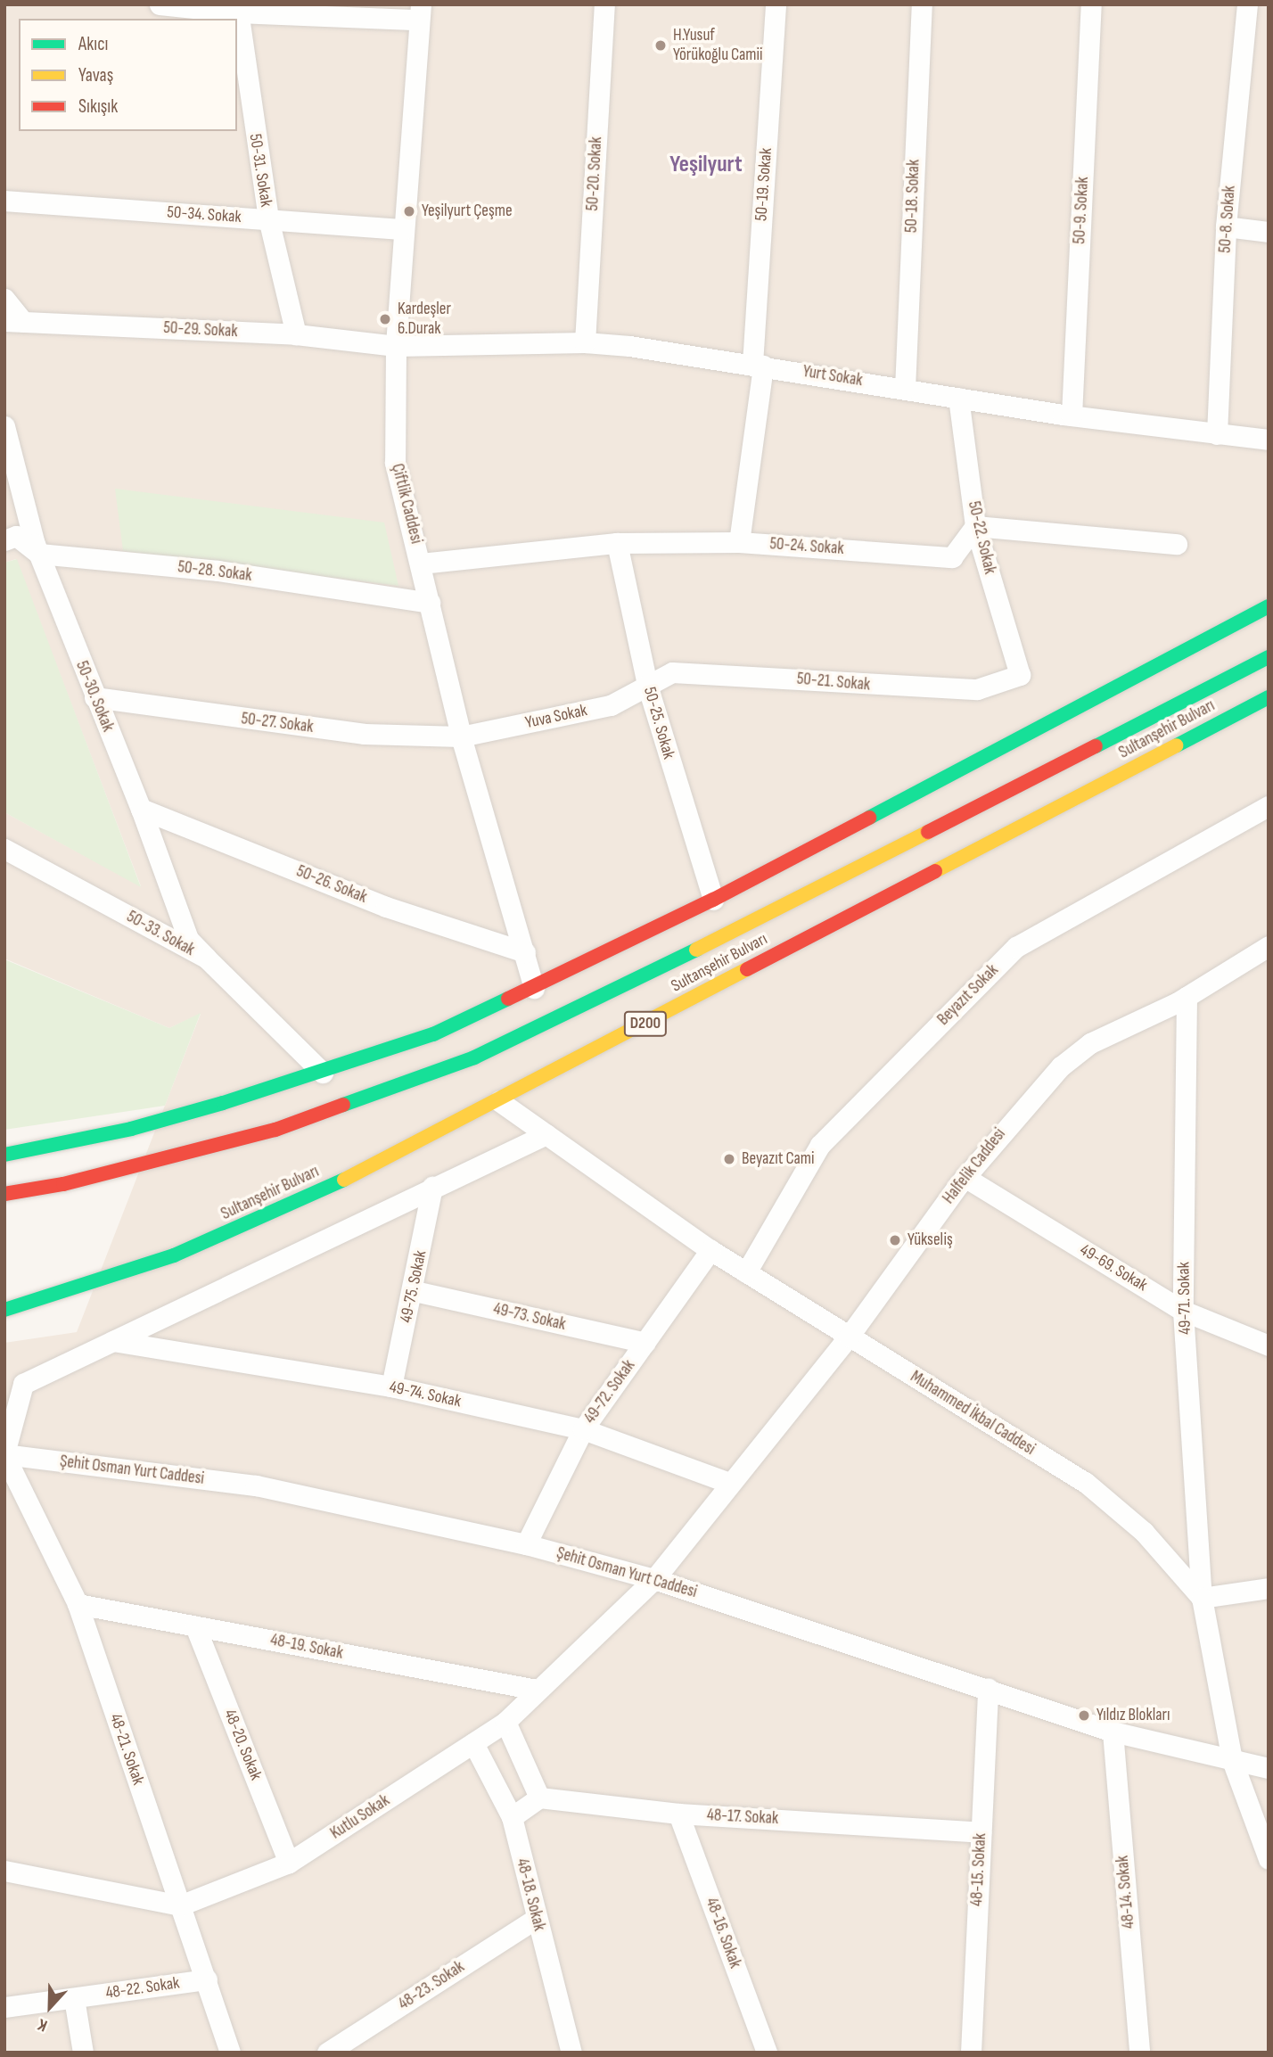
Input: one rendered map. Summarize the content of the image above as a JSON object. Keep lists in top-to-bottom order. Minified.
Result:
{"streets":{"main road":["Sultanşehir Bulvarı","D200"],"street":["50-31. Sokak","50-20. Sokak","50-19. Sokak","50-18. Sokak","50-9. Sokak","50-34. Sokak","50-8. Sokak","50-29. Sokak","Yurt Sokak","Çiftlik Caddesi","50-22. Sokak","50-24. Sokak","50-28. Sokak","50-21. Sokak","50-30. Sokak","Yuva Sokak","50-27. Sokak","50-25. Sokak","50-26. Sokak","50-33. Sokak","Beyazıt Sokak","Halfelik Caddesi","49-69. Sokak","49-75. Sokak","49-71. Sokak","49-73. Sokak","49-72. Sokak","49-74. Sokak","Muhammed İkbal Caddesi","Şehit Osman Yurt Caddesi","48-19. Sokak","48-20. Sokak","48-21. Sokak","Kutlu Sokak","48-17. Sokak","48-15. Sokak","48-14. Sokak","48-18. Sokak","48-16. Sokak","48-23. Sokak","48-22. Sokak"]},"crossings":[["50-31. Sokak","50-34. Sokak"],["50-31. Sokak","50-29. Sokak"],["50-20. Sokak","Yurt Sokak"],["50-19. Sokak","Yurt Sokak"],["50-19. Sokak","50-24. Sokak"],["50-18. Sokak","Yurt Sokak"],["50-9. Sokak","Yurt Sokak"],["50-34. Sokak","Çiftlik Caddesi"],["50-8. Sokak","Yurt Sokak"],["50-29. Sokak","Yurt Sokak"],["50-29. Sokak","Çiftlik Caddesi"],["Yurt Sokak","Çiftlik Caddesi"],["Yurt Sokak","50-22. Sokak"],["Çiftlik Caddesi","50-24. Sokak"],["Çiftlik Caddesi","50-28. Sokak"],["Çiftlik Caddesi","Yuva Sokak"],["Çiftlik Caddesi","50-27. Sokak"],["Çiftlik Caddesi","50-26. Sokak"],["50-22. Sokak","50-24. Sokak"],["50-22. Sokak","50-21. Sokak"],["50-24. Sokak","50-25. Sokak"],["50-28. Sokak","50-30. Sokak"],["50-21. Sokak","Yuva Sokak"],["50-21. Sokak","50-25. Sokak"],["50-30. Sokak","50-27. Sokak"],["50-30. Sokak","50-26. Sokak"],["50-30. Sokak","50-33. Sokak"],["Yuva Sokak","50-27. Sokak"],["Yuva Sokak","50-25. Sokak"],["Sultanşehir Bulvarı","Muhammed İkbal Caddesi"],["Beyazıt Sokak","Muhammed İkbal Caddesi"],["Halfelik Caddesi","49-69. Sokak"],["Halfelik Caddesi","49-71. Sokak"],["Halfelik Caddesi","49-74. Sokak"],["Halfelik Caddesi","Muhammed İkbal Caddesi"],["Halfelik Caddesi","Şehit Osman Yurt Caddesi"],["Halfelik Caddesi","Kutlu Sokak"],["49-69. Sokak","49-71. Sokak"],["49-75. Sokak","49-73. Sokak"],["49-75. Sokak","49-74. Sokak"],["49-71. Sokak","Muhammed İkbal Caddesi"],["49-73. Sokak","49-72. Sokak"],["49-72. Sokak","49-74. Sokak"],["49-72. Sokak","Muhammed İkbal Caddesi"],["49-72. Sokak","Şehit Osman Yurt Caddesi"],["Şehit Osman Yurt Caddesi","48-21. Sokak"],["Şehit Osman Yurt Caddesi","Kutlu Sokak"],["Şehit Osman Yurt Caddesi","48-15. Sokak"],["Şehit Osman Yurt Caddesi","48-14. Sokak"],["48-19. Sokak","48-20. Sokak"],["48-19. Sokak","48-21. Sokak"],["48-19. Sokak","Kutlu Sokak"],["48-20. Sokak","Kutlu Sokak"],["48-21. Sokak","Kutlu Sokak"],["48-21. Sokak","48-22. Sokak"],["Kutlu Sokak","48-18. Sokak"],["48-17. Sokak","48-15. Sokak"],["48-17. Sokak","48-16. Sokak"],["48-18. Sokak","48-23. Sokak"]],"districts":["Yeşilyurt"],"places":["H.Yusuf Yörükoğlu Camii","Yeşilyurt Çeşme","Kardeşler 6.Durak","Beyazıt Cami","Yükseliş","Yıldız Blokları"],"legend":["Akıcı","Yavaş","Sıkışık"],"north":"bottom"}
